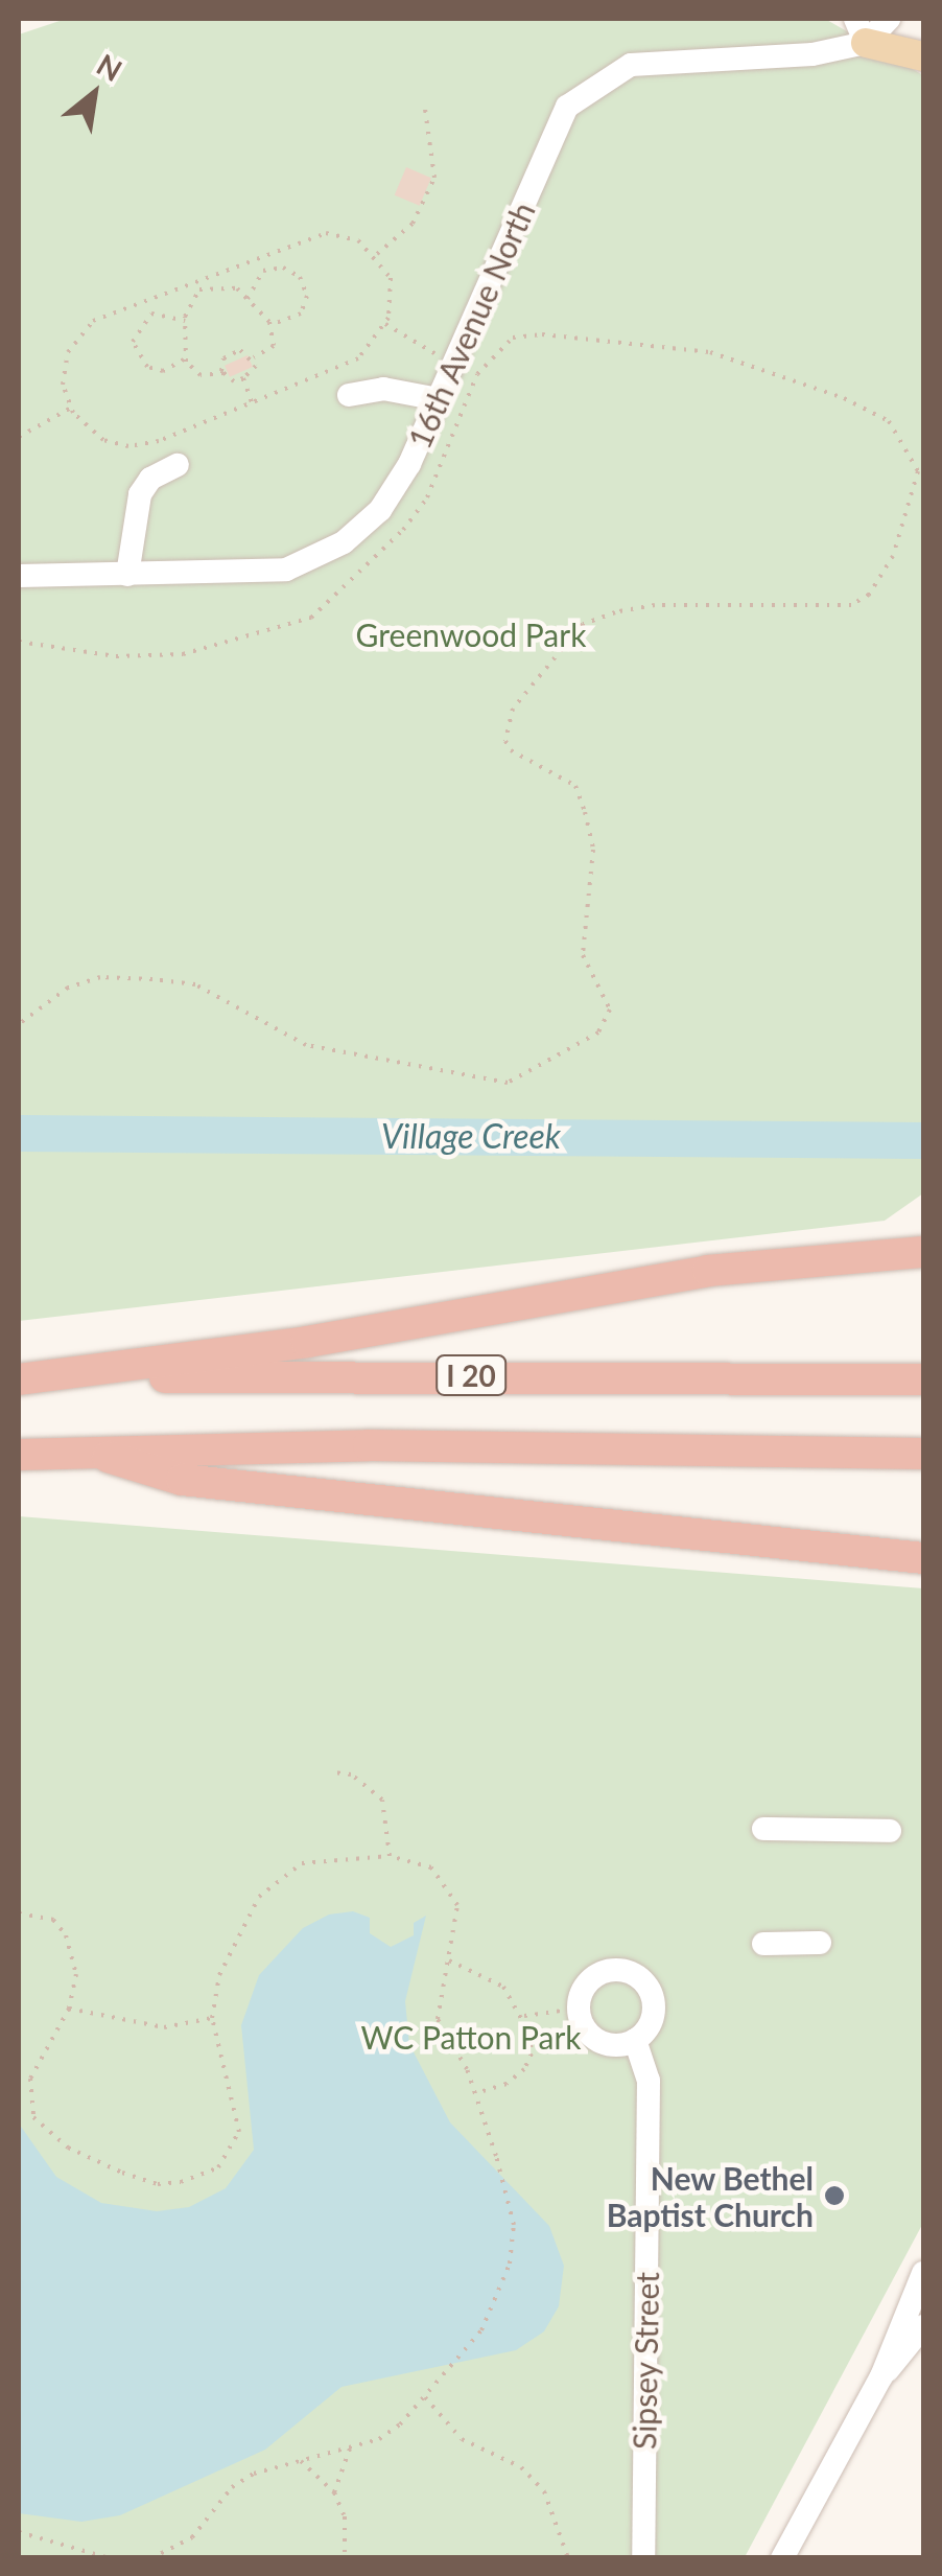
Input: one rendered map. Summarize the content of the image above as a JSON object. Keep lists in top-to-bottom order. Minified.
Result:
{"streets":{"highway":["I 20"],"street":["16th Avenue North","Sipsey Street"]},"water":["Village Creek"],"parks":["Greenwood Park","WC Patton Park"],"places":["New Bethel Baptist Church"],"north":"top right"}
